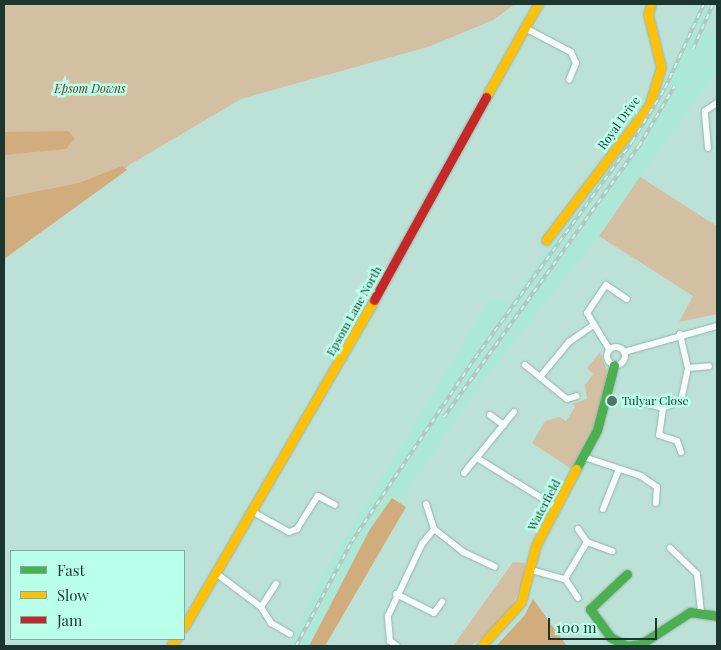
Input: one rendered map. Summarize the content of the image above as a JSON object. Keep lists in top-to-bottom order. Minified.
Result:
{"streets":{"street":["Royal Drive","Epsom Lane North","Waterfield"]},"parks":["Epsom Downs"],"places":["Tulyar Close"],"legend":["Fast","Slow","Jam"],"scale_bar":"100 m"}
